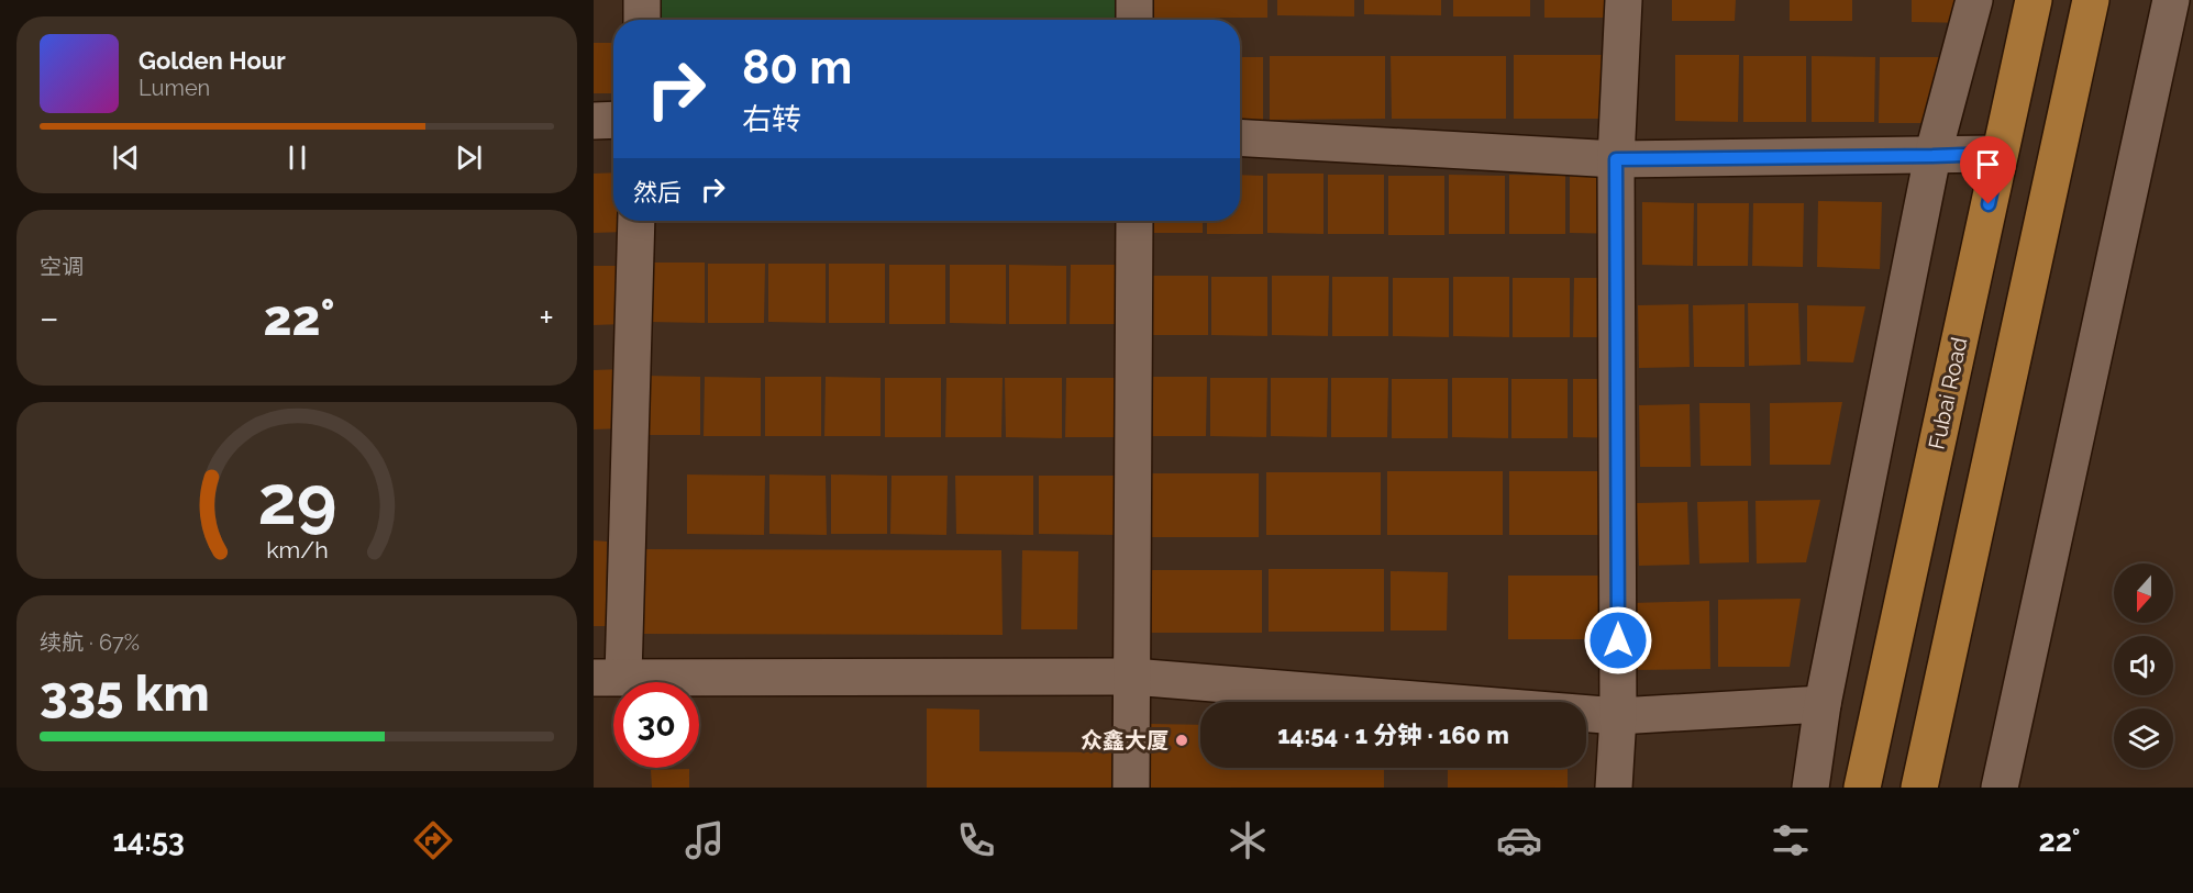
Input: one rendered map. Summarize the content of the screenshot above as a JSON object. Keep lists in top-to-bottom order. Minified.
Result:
{"streets":{"main road":["Fubai Road"]},"places":["众鑫大厦"],"north":"bottom","page":{"turn":["80 m","右转"],"song":["Golden Hour","Lumen"],"then":"然后","tile":["空调",["续航 · 67%","335 km"]],"heat":["−","22°","+"],"limit":"30","trip":"14:54 · 1 分钟 · 160 m","tabs":["14:53","22°"],"gauge":["29","km/h"]}}
